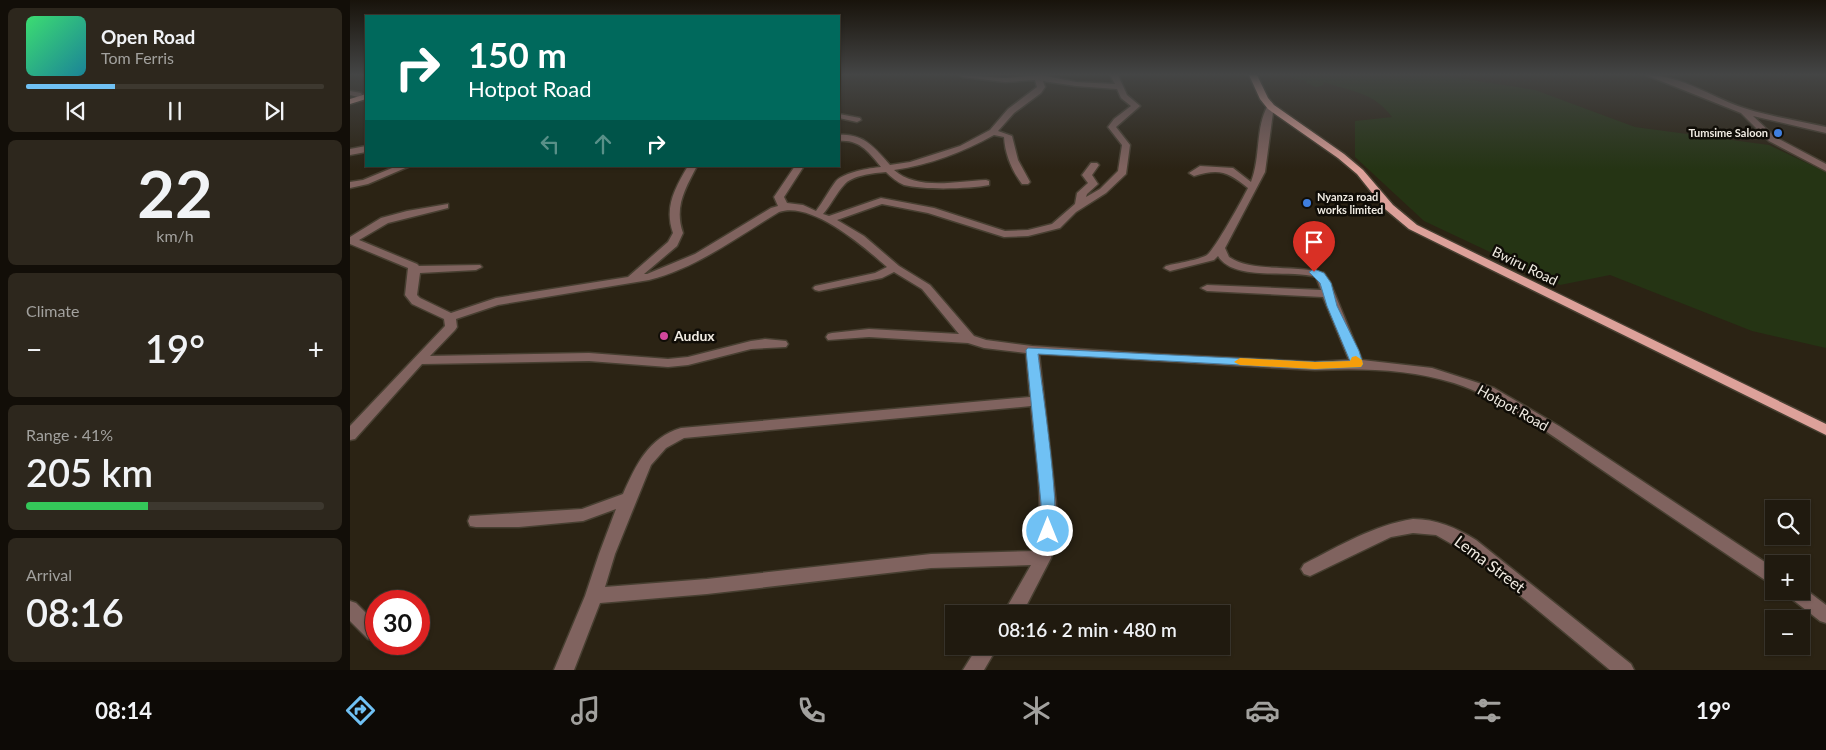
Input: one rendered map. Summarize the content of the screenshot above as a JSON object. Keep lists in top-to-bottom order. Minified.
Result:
{"streets":{"main road":["Bwiru Road"],"street":["Hotpot Road","Lema Street"]},"places":["Tumsime Saloon","Nyanza road works limited","Audux"],"page":{"turn":["150 m","Hotpot Road"],"song":["Open Road","Tom Ferris"],"tile":[["22","km/h"],"Climate",["Range · 41%","205 km"],["Arrival","08:16"]],"heat":["−","19°","+"],"map_buttons":["+","−"],"limit":"30","trip":"08:16 · 2 min · 480 m","tabs":["08:14","19°"]}}
